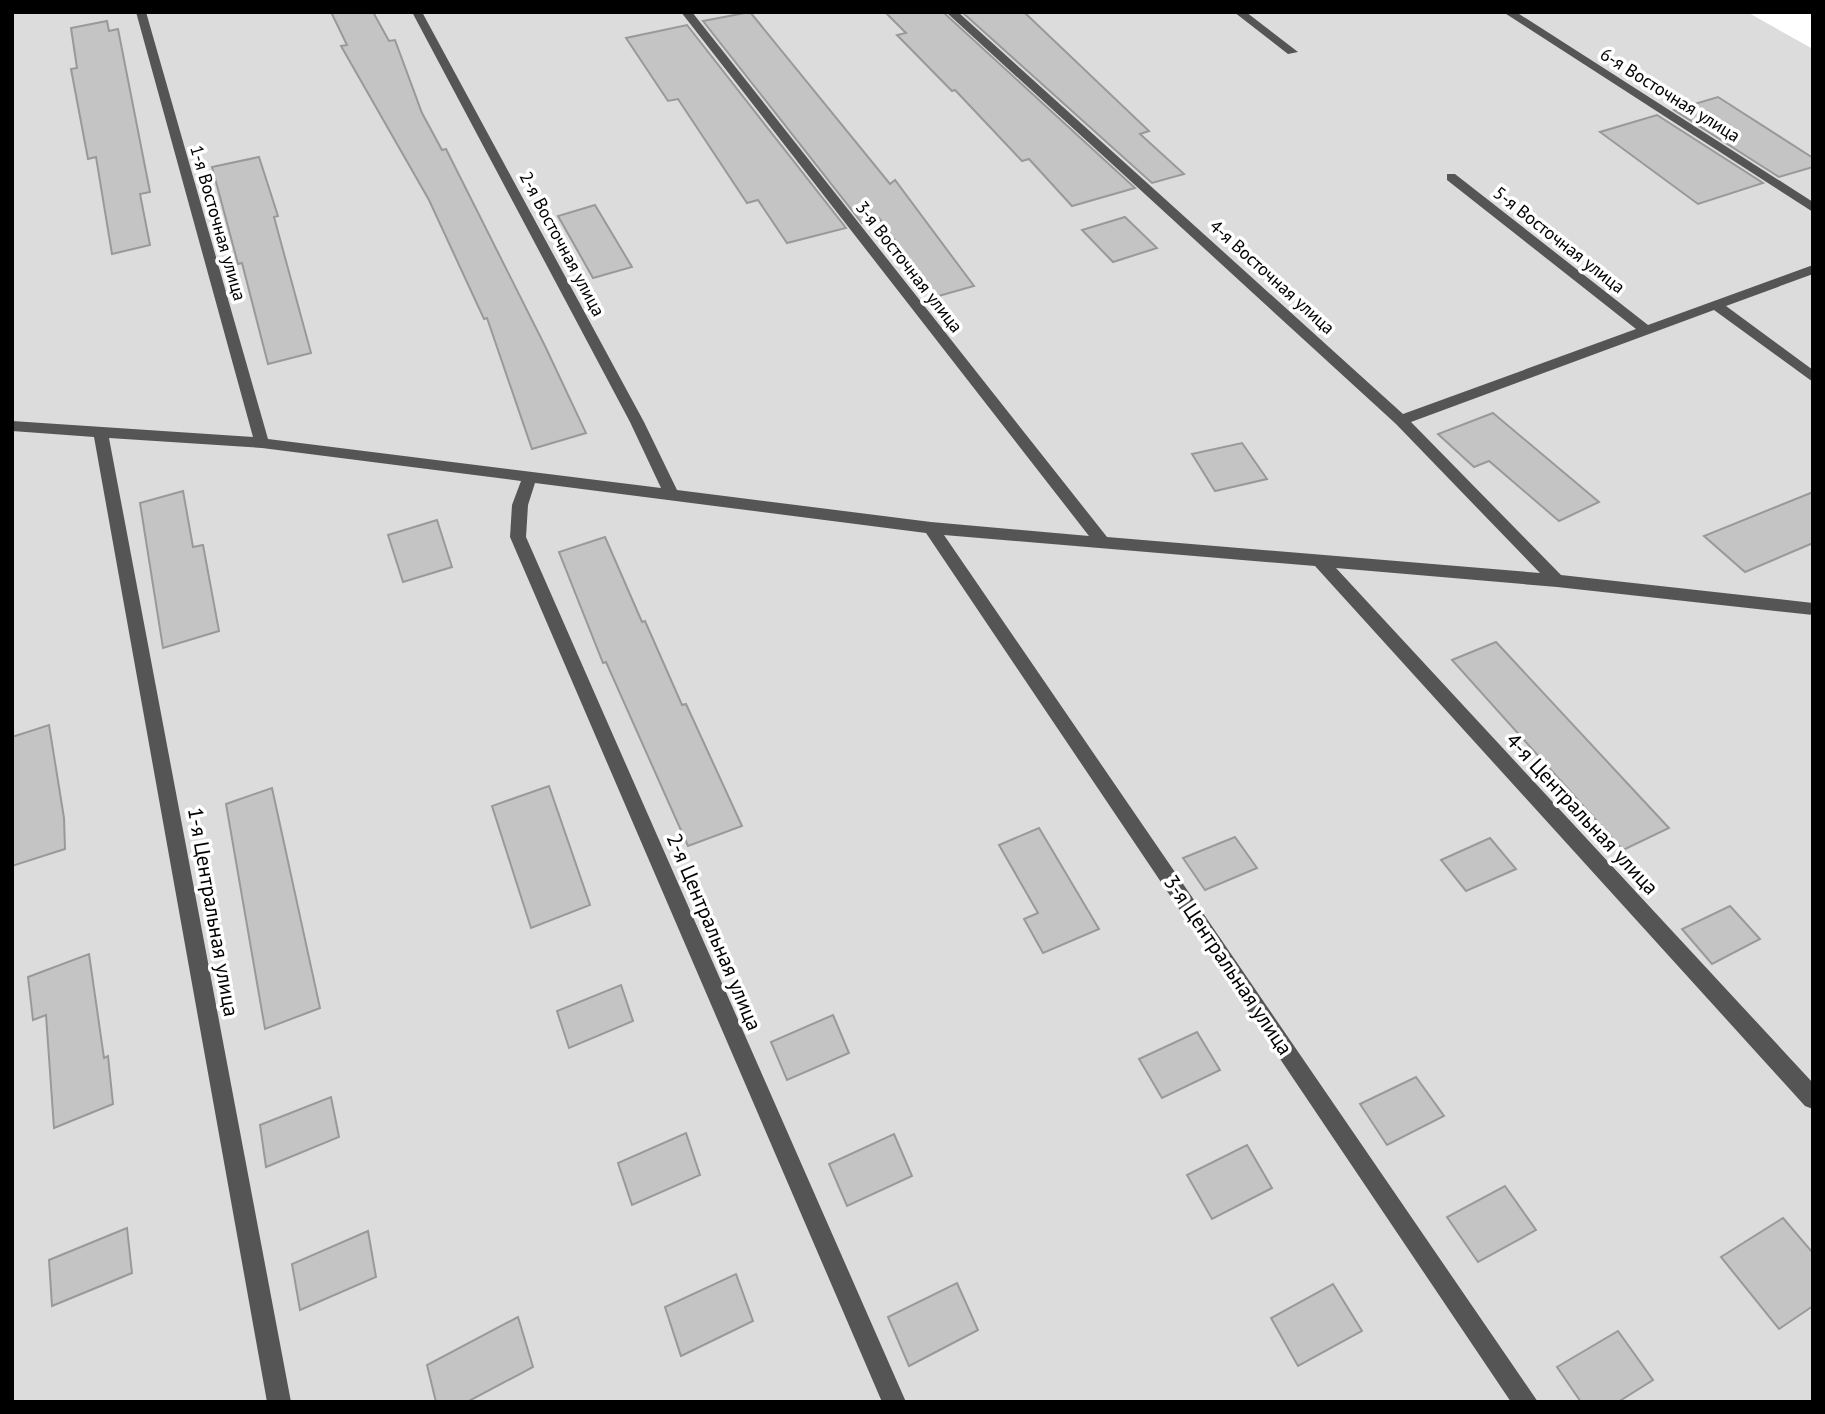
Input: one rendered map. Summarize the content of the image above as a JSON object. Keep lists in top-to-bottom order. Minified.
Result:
{"streets":{"street":["6-я Восточная улица","1-я Восточная улица","5-я Восточная улица","2-я Восточная улица","3-я Восточная улица","4-я Восточная улица","4-я Центральная улица","1-я Центральная улица","2-я Центральная улица","3-я Центральная улица"]}}
